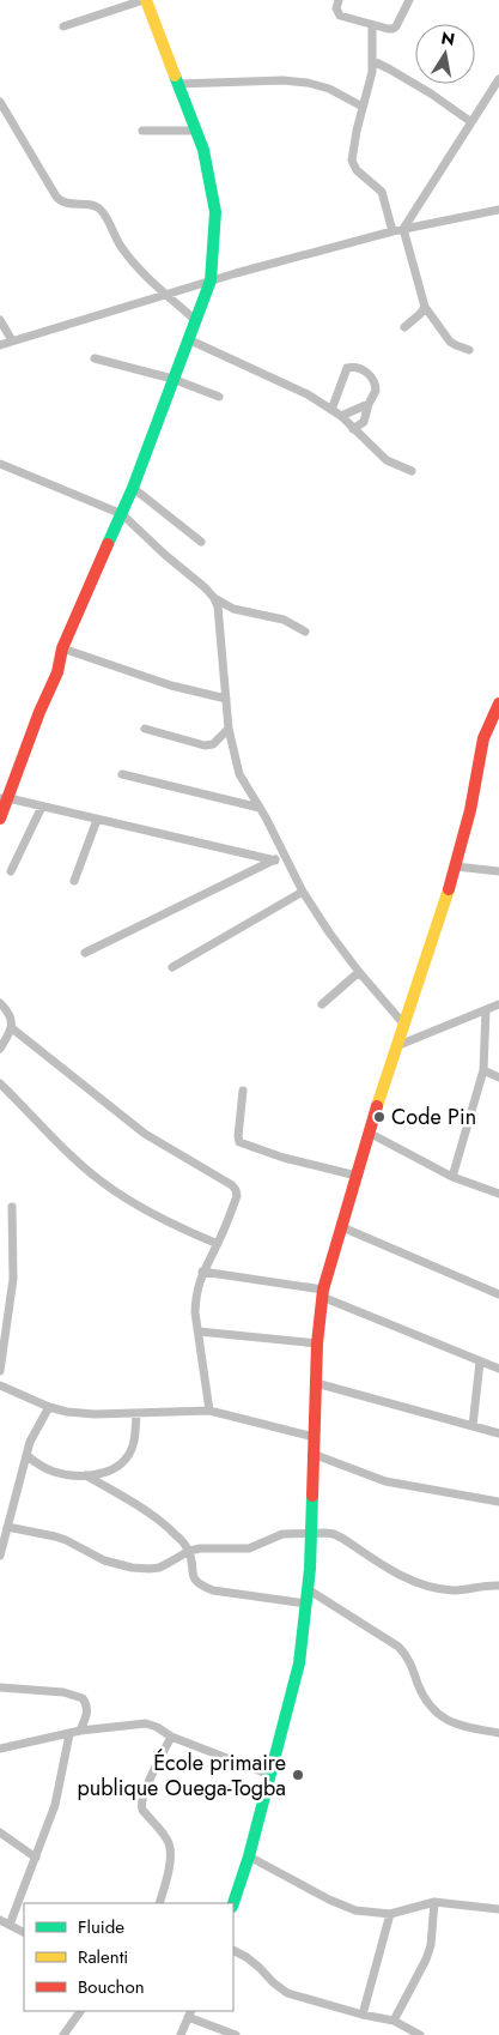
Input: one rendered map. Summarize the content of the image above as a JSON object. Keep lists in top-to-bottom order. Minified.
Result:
{"places":["Code Pin","École primaire publique Ouega-Togba"],"legend":["Fluide","Ralenti","Bouchon"],"north":"top"}
